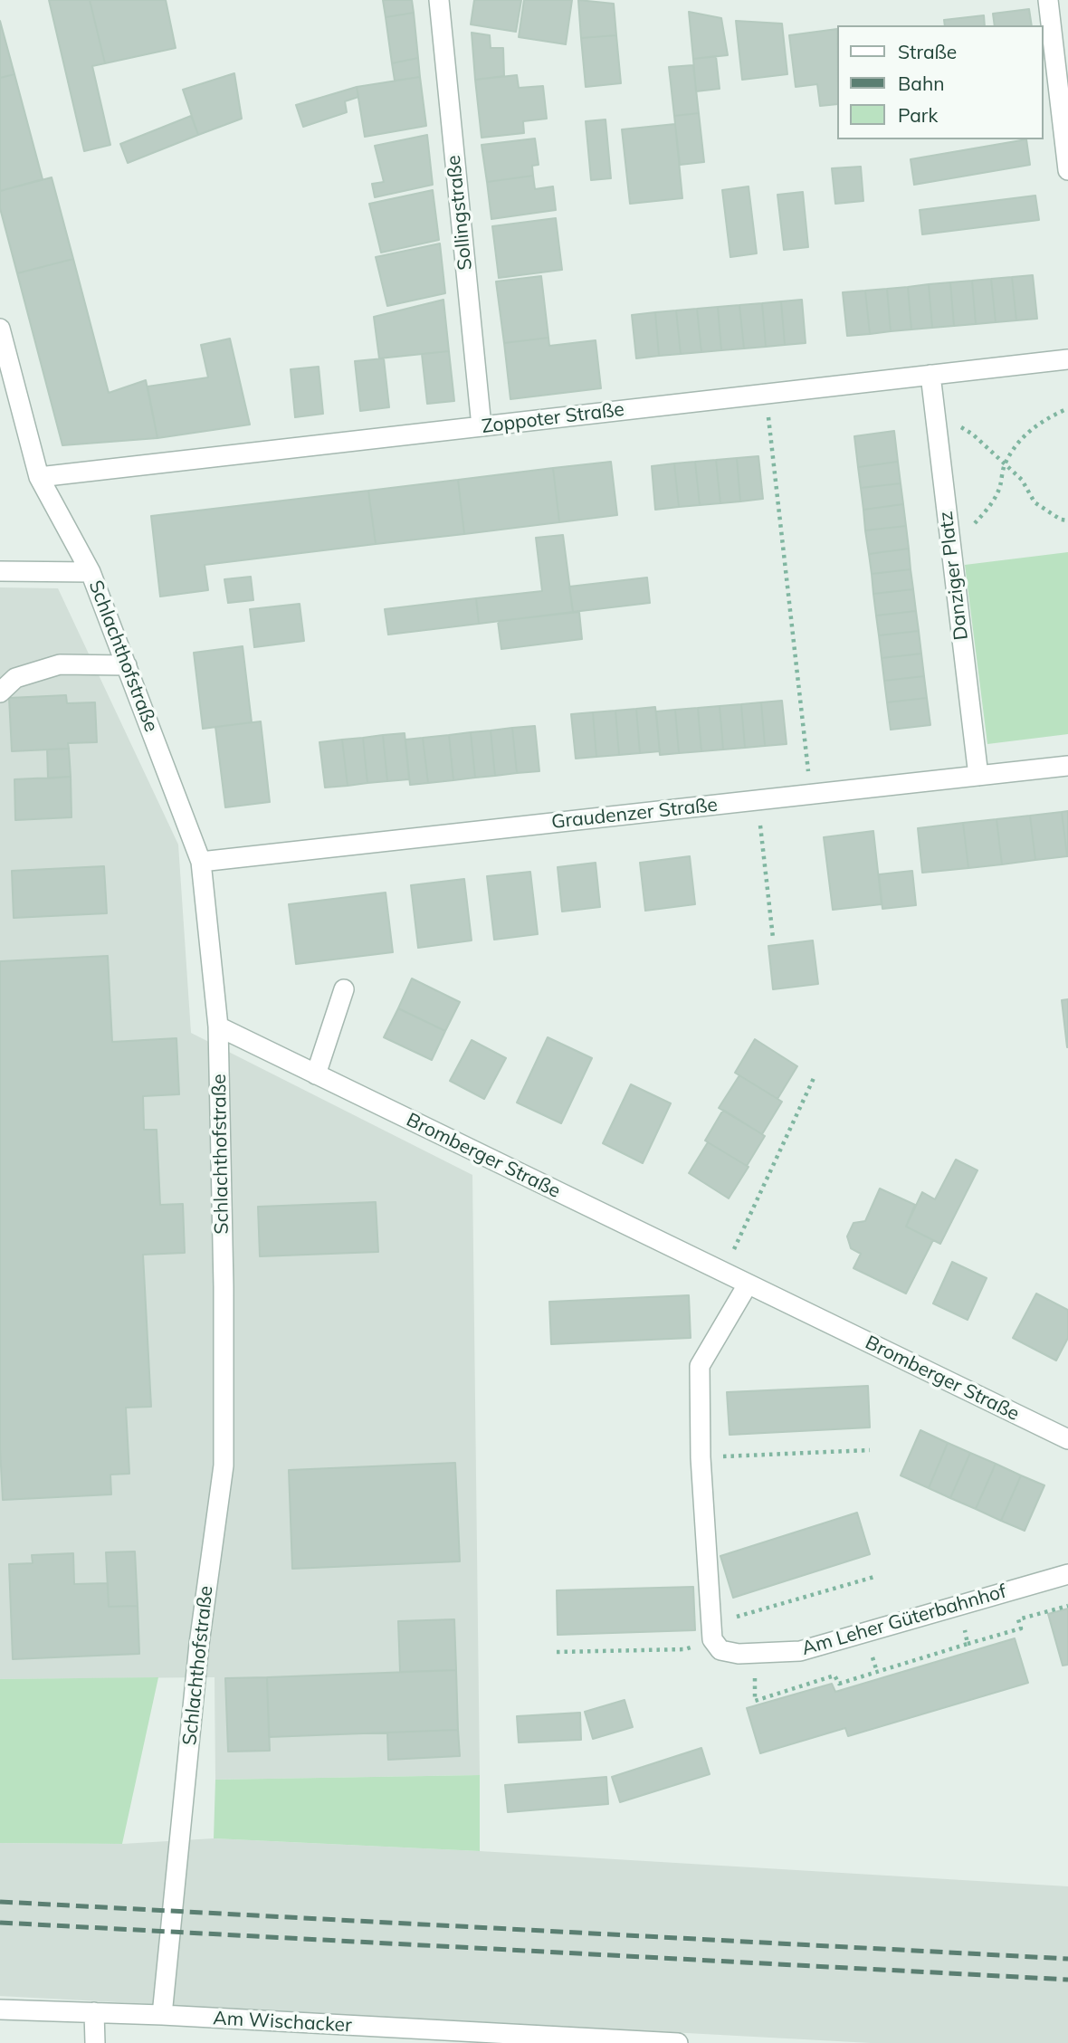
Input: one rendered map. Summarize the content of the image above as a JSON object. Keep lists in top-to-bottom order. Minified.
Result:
{"streets":{"street":["Sollingstraße","Zoppoter Straße","Danziger Platz","Schlachthofstraße","Graudenzer Straße","Bromberger Straße","Am Leher Güterbahnhof","Am Wischacker"]},"crossings":[["Sollingstraße","Zoppoter Straße"],["Zoppoter Straße","Danziger Platz"],["Zoppoter Straße","Schlachthofstraße"],["Danziger Platz","Graudenzer Straße"],["Schlachthofstraße","Graudenzer Straße"],["Schlachthofstraße","Bromberger Straße"],["Schlachthofstraße","Am Wischacker"]],"legend":["Straße","Bahn","Park"]}
